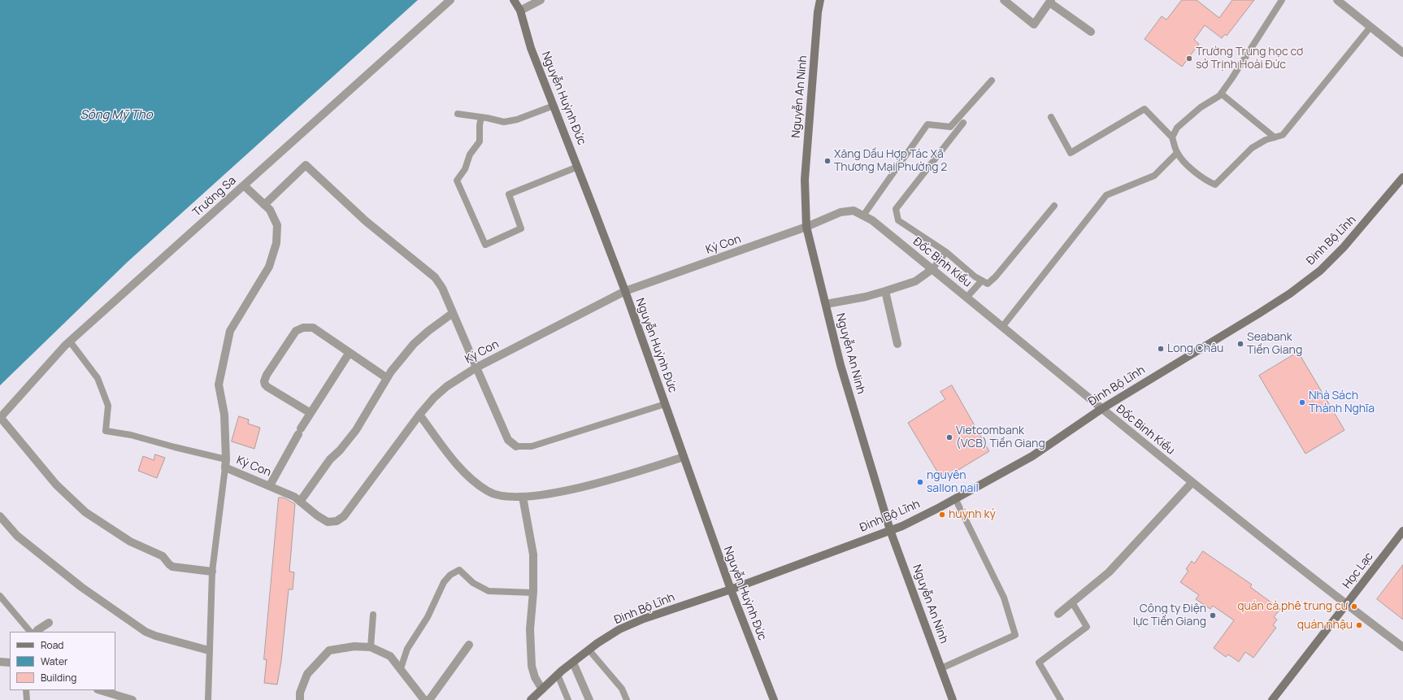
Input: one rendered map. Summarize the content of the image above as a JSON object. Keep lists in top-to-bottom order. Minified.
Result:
{"streets":{"street":["Nguyễn An Ninh","Nguyễn Huỳnh Đức","Trường Sa","Đinh Bộ Lĩnh","Ký Con","Đốc Binh Kiều","Học Lạc"]},"crossings":[["Nguyễn An Ninh","Đinh Bộ Lĩnh"],["Nguyễn An Ninh","Ký Con"],["Nguyễn An Ninh","Đốc Binh Kiều"],["Nguyễn Huỳnh Đức","Đinh Bộ Lĩnh"],["Nguyễn Huỳnh Đức","Ký Con"],["Đinh Bộ Lĩnh","Đốc Binh Kiều"],["Ký Con","Đốc Binh Kiều"],["Đốc Binh Kiều","Học Lạc"]],"water":["Sông Mỹ Tho"],"places":["Trường Trung học cơ sở Trịnh Hoài Đức","Xăng Dầu Hợp Tác Xã Thương Mại Phường 2","Seabank Tiền Giang","Long Châu","Nhà Sách Thành Nghĩa","Vietcombank (VCB) Tiền Giang","nguyên sallon nail","huỳnh ký","quán cà phê trung cư","Công ty Điện lực Tiền Giang","quán nhậu"],"legend":["Road","Water","Building"]}
